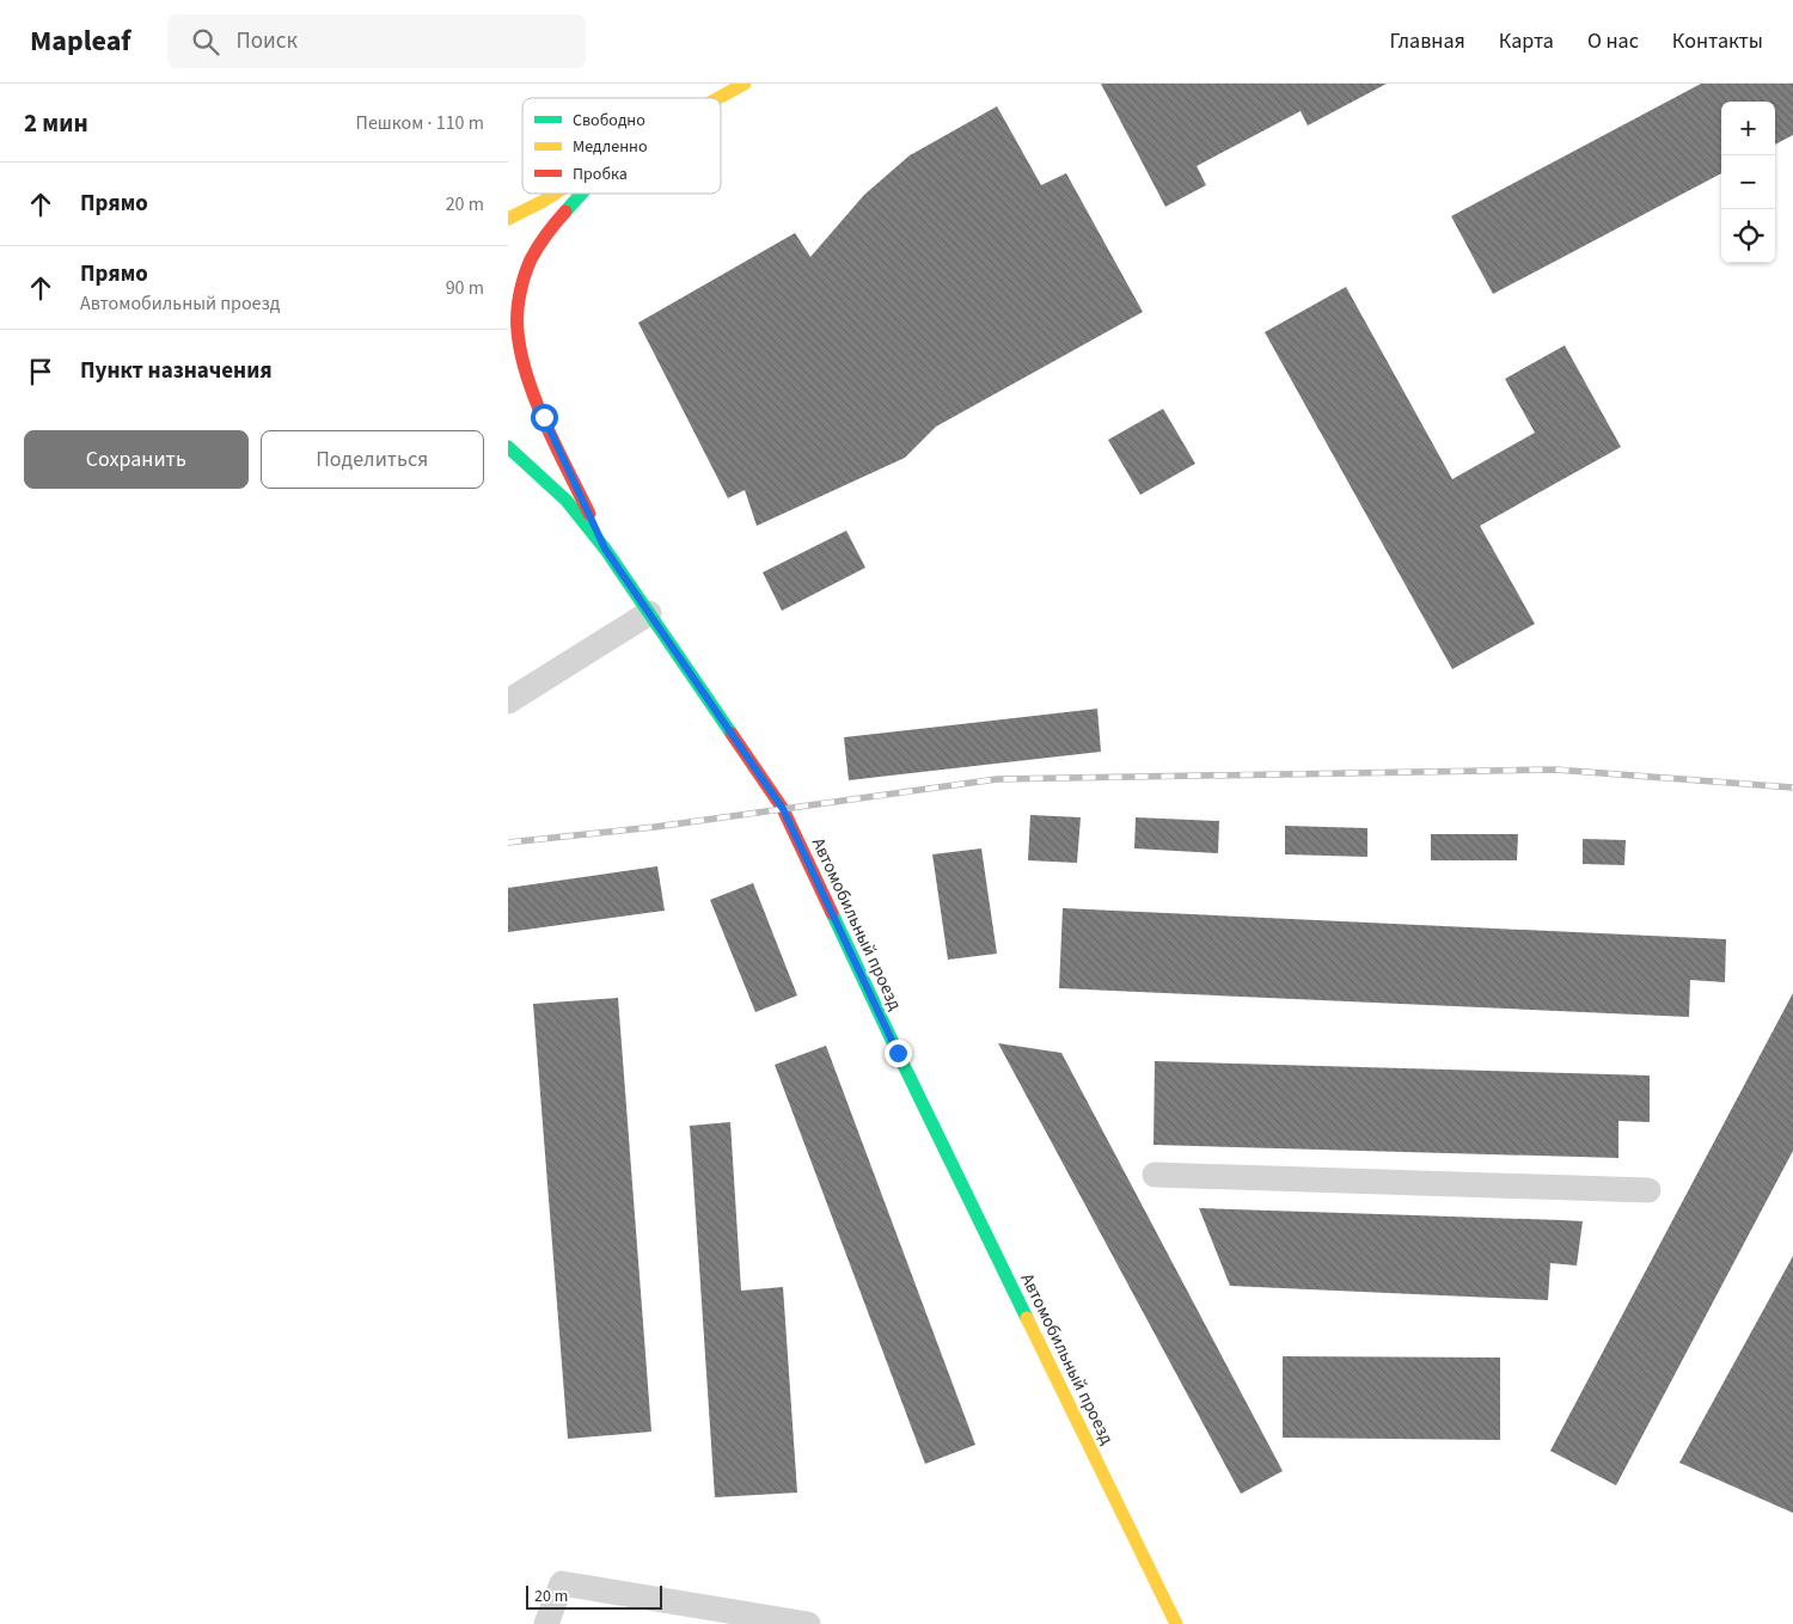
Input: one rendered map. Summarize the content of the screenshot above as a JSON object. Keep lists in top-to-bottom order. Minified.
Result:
{"streets":{"main road":["Автомобильный проезд"]},"legend":["Свободно","Медленно","Пробка"],"scale_bar":"20 m","page":{"header":"Mapleaf","search":"Поиск","nav":["Главная","Карта","О нас","Контакты"],"heading":["2 мин","Пешком · 110 m"],"map_buttons":["+","−"],"list":[["Прямо","20 m"],["Прямо","Автомобильный проезд","90 m"],"Пункт назначения"],"buttons":["Сохранить","Поделиться"],"scale":"20 m"}}
